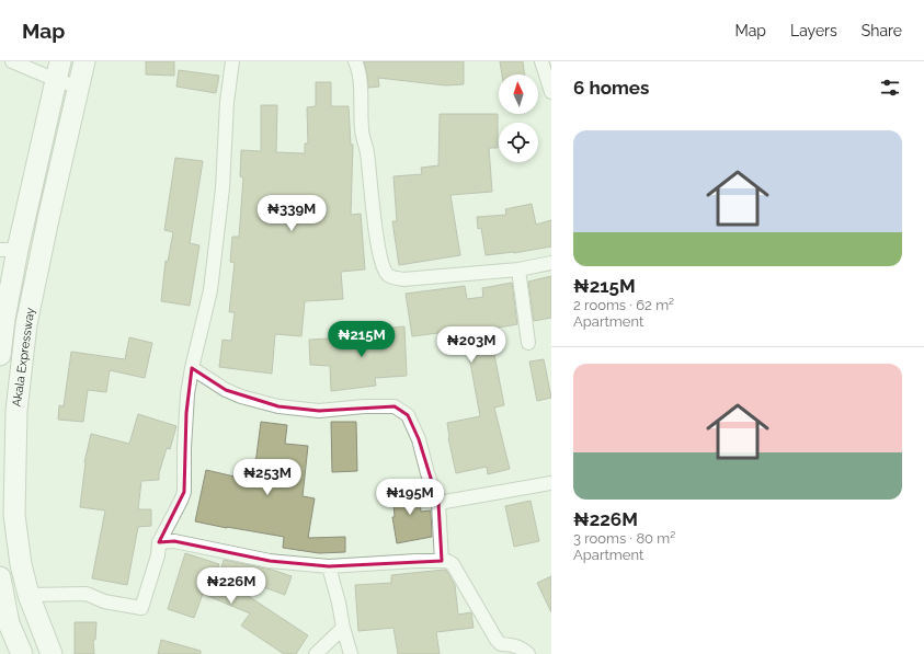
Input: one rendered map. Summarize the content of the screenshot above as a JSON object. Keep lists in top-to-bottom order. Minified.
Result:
{"streets":{"main road":["Akala Expressway"]},"north":"top","page":{"header":"Map","nav":["Map","Layers","Share"],"heading":"6 homes","list":[{"name":"₦215M","note":"2 rooms · 62 m² · Apartment"},{"name":"₦226M","note":"3 rooms · 80 m² · Apartment"}],"price":["₦339M","₦215M","₦203M","₦253M","₦195M","₦226M"]}}
